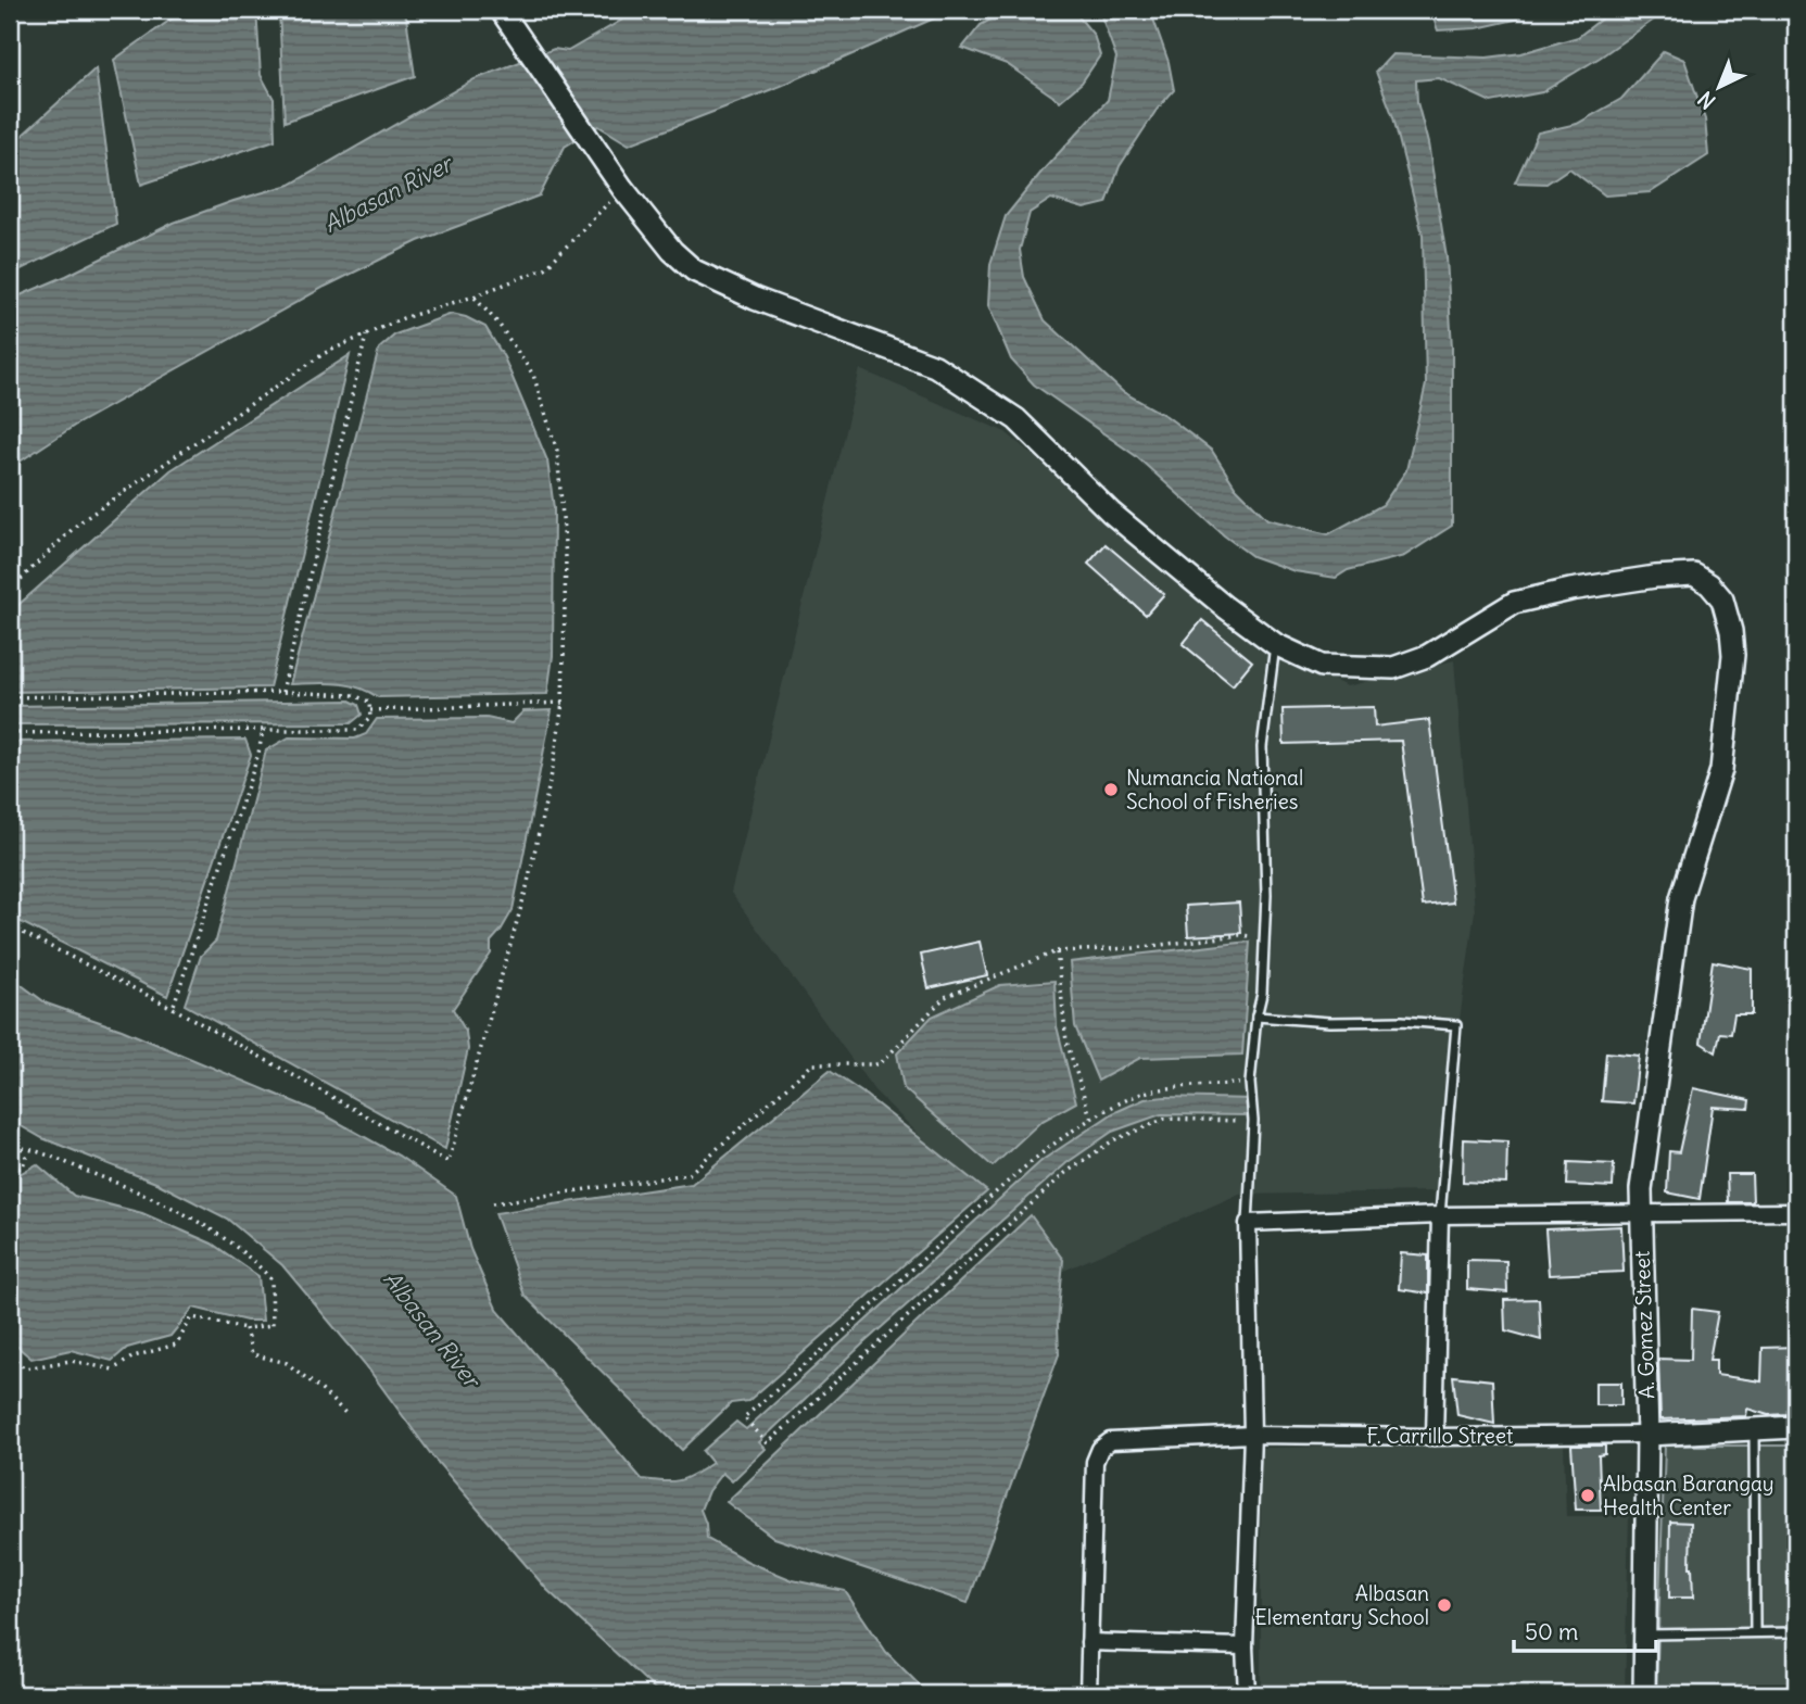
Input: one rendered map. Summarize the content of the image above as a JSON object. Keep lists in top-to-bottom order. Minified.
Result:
{"streets":{"street":["A. Gomez Street","F. Carrillo Street"]},"crossings":[["A. Gomez Street","F. Carrillo Street"]],"water":["Albasan River"],"places":["Numancia National School of Fisheries","Albasan Barangay Health Center","Albasan Elementary School"],"scale_bar":"50 m","north":"bottom left"}
